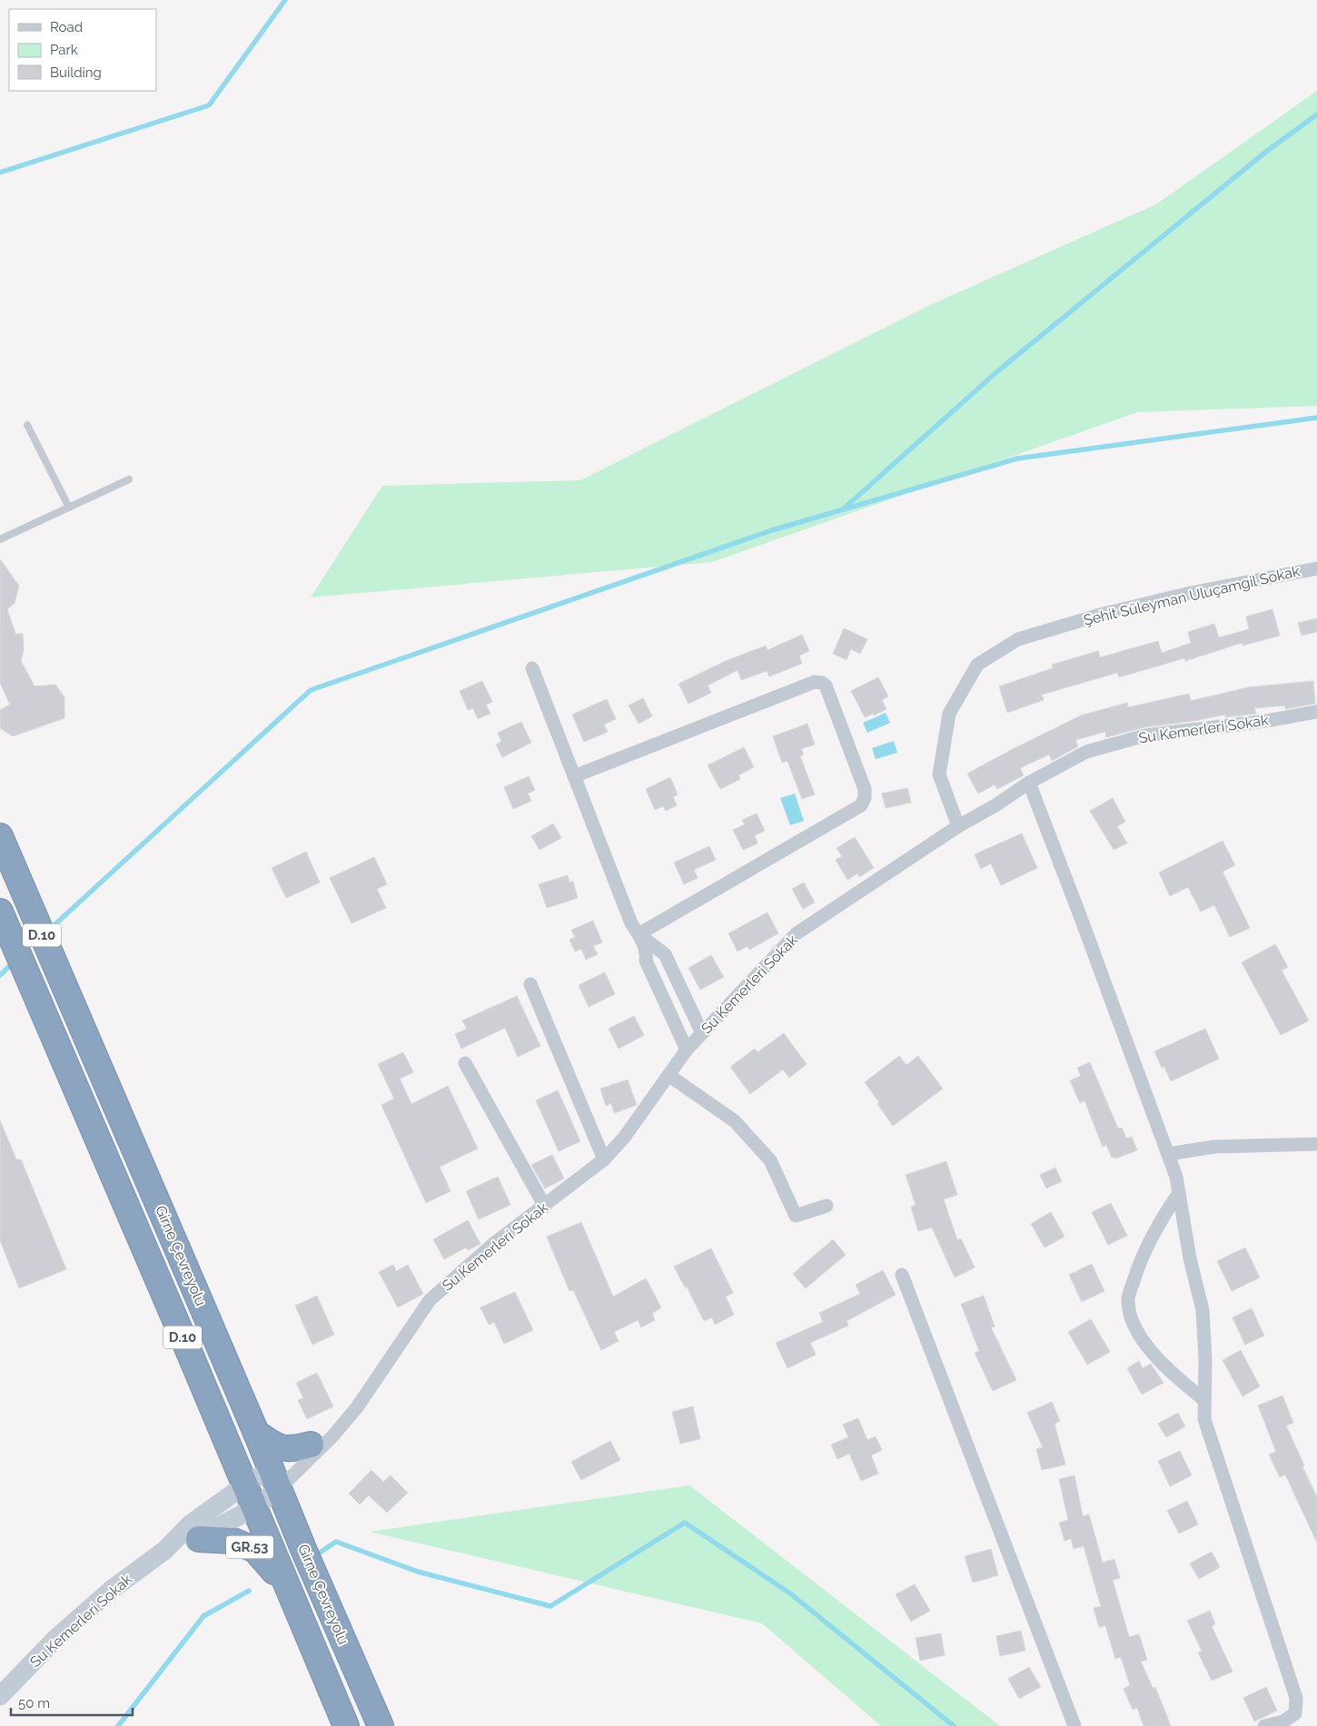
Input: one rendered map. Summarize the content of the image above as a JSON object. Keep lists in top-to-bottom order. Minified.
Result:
{"streets":{"highway":["D.10","Girne Çevreyolu","GR.53"],"street":["Şehit Süleyman Uluçamgil Sokak","Su Kemerleri Sokak"]},"crossings":[["Şehit Süleyman Uluçamgil Sokak","Su Kemerleri Sokak"],["Su Kemerleri Sokak","GR.53"],["Girne Çevreyolu","GR.53"]],"legend":["Road","Park","Building"],"scale_bar":"50 m"}
